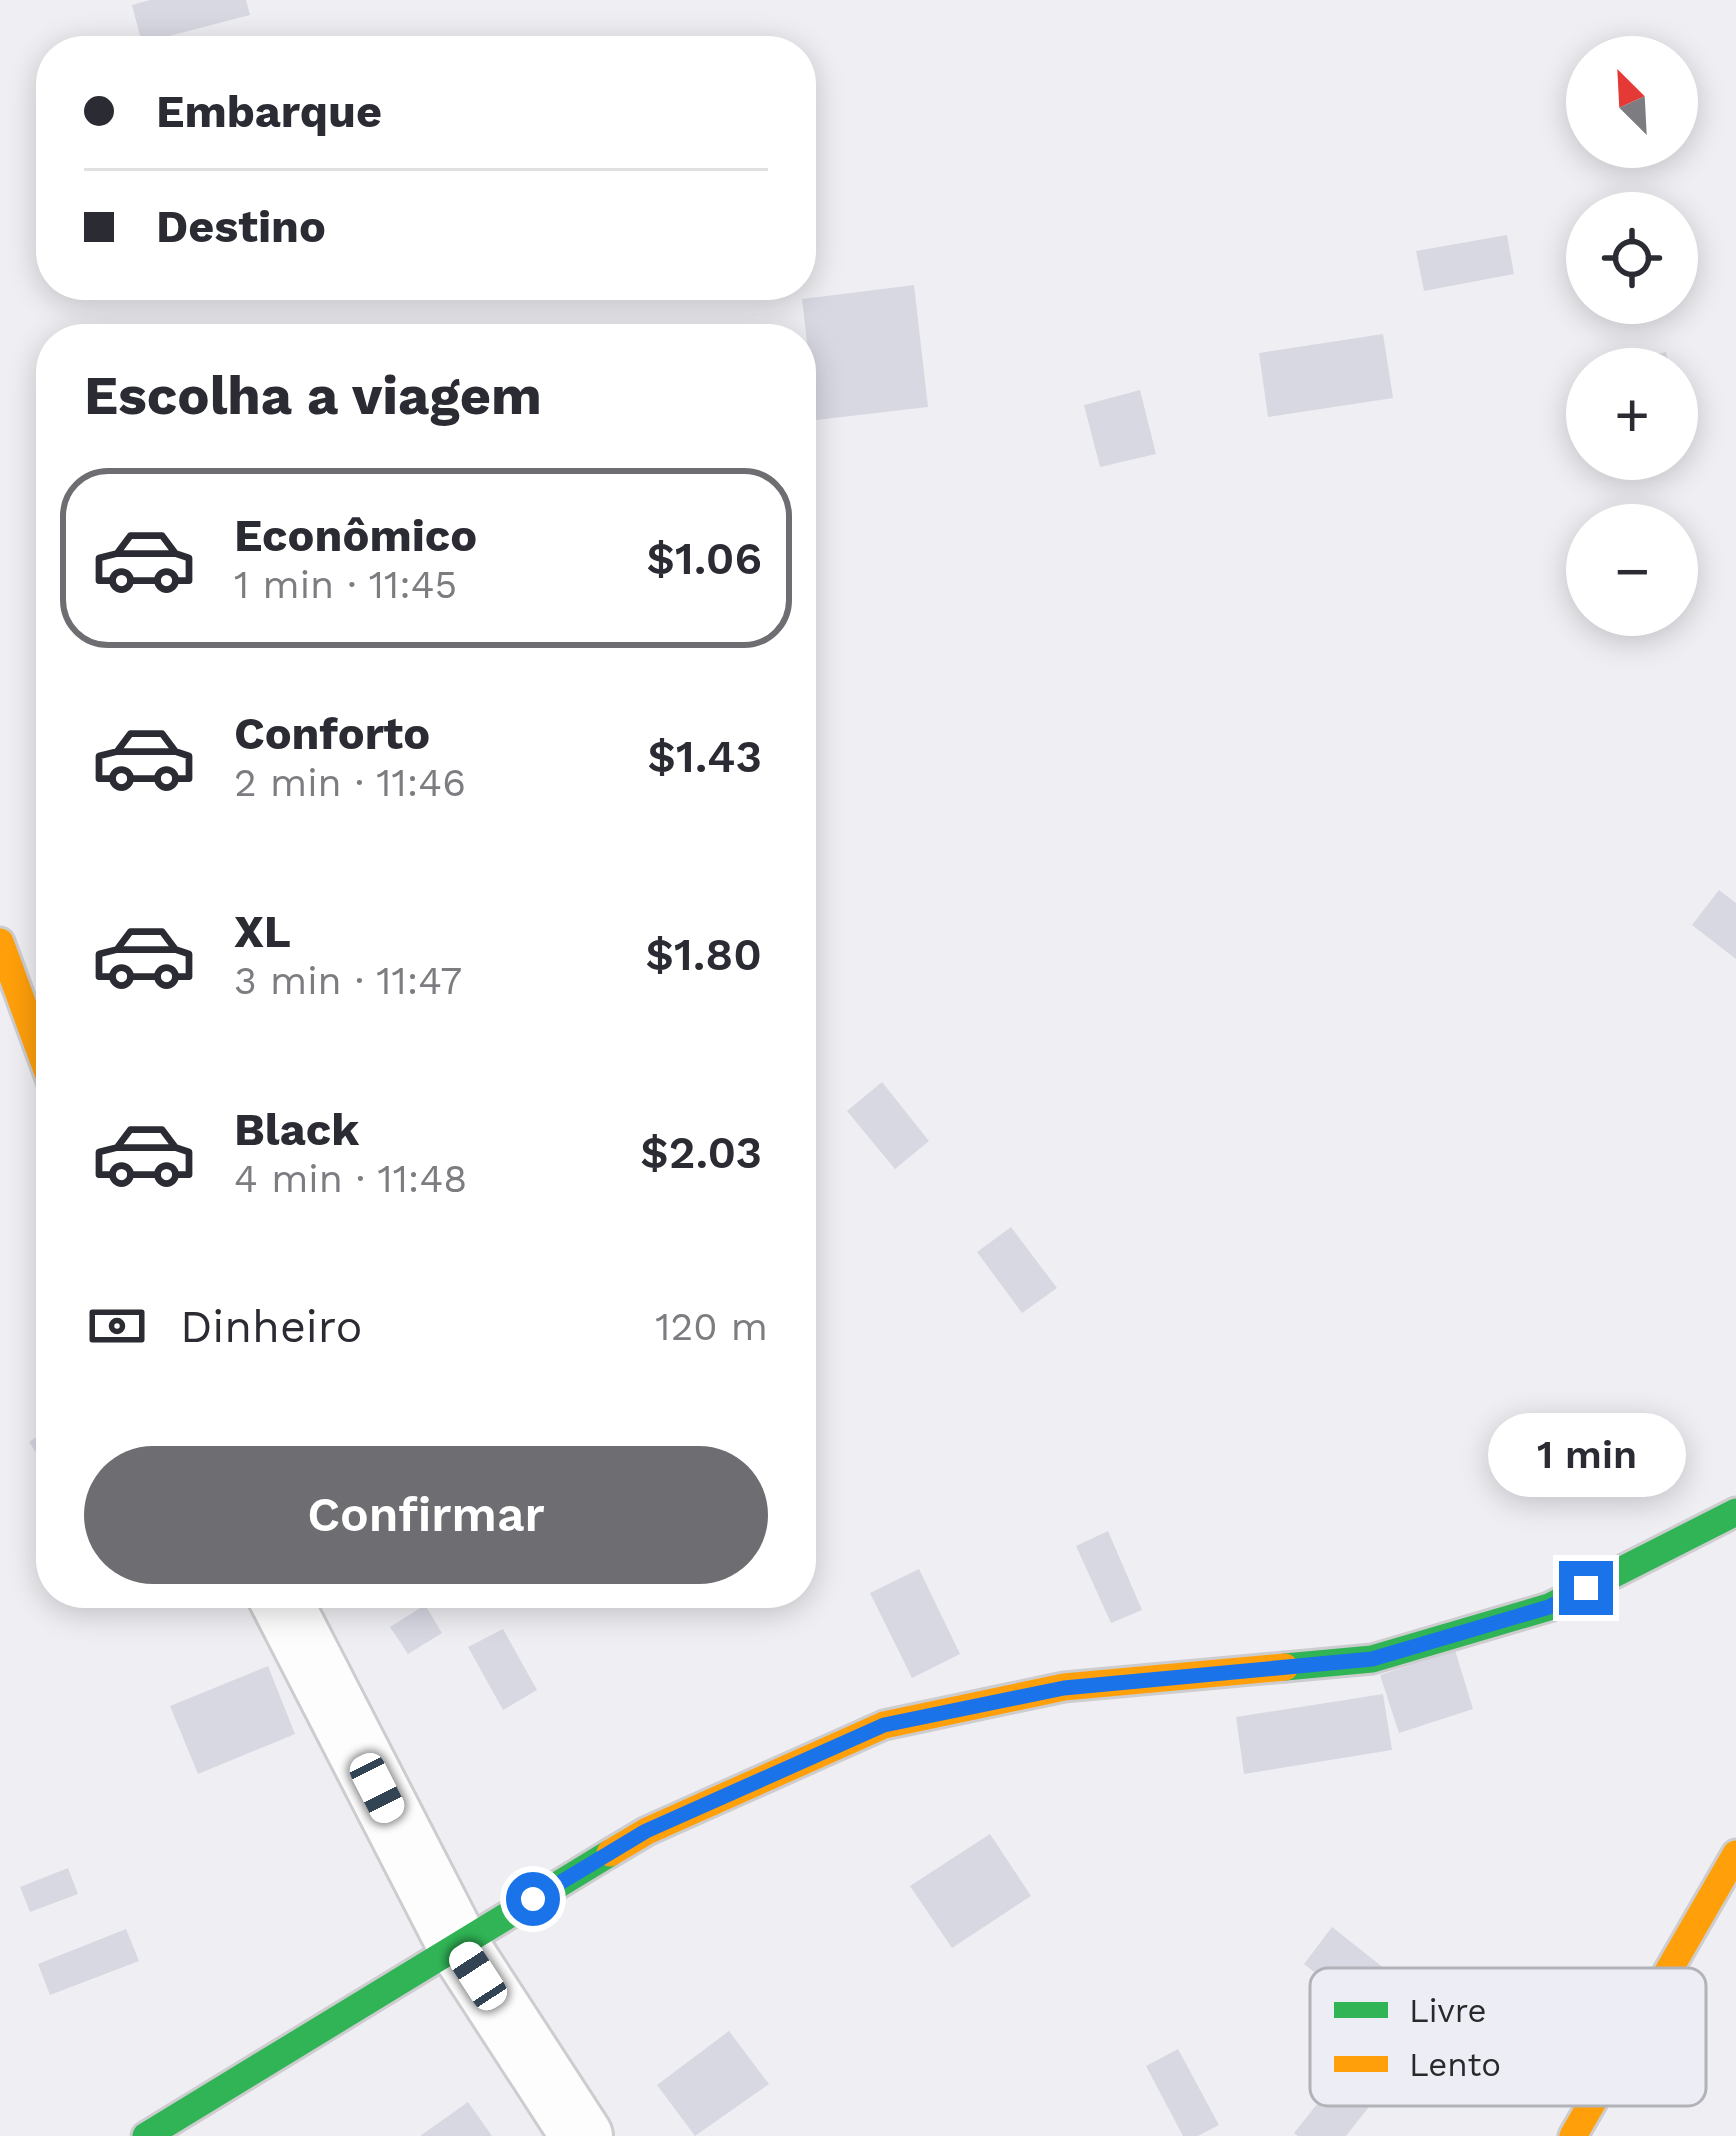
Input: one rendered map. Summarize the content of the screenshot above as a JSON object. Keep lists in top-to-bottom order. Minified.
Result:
{"legend":["Livre","Lento"],"north":"top left","page":{"map_buttons":["+","−"],"banner":["Embarque","Destino"],"heading":"Escolha a viagem","list":[{"name":"Econômico","note":"1 min · 11:45","value":"$1.06"},{"name":"Conforto","note":"2 min · 11:46","value":"$1.43"},{"name":"XL","note":"3 min · 11:47","value":"$1.80"},{"name":"Black","note":"4 min · 11:48","value":"$2.03"}],"pay":["Dinheiro","120 m"],"bubble":"1 min","buttons":"Confirmar"}}
